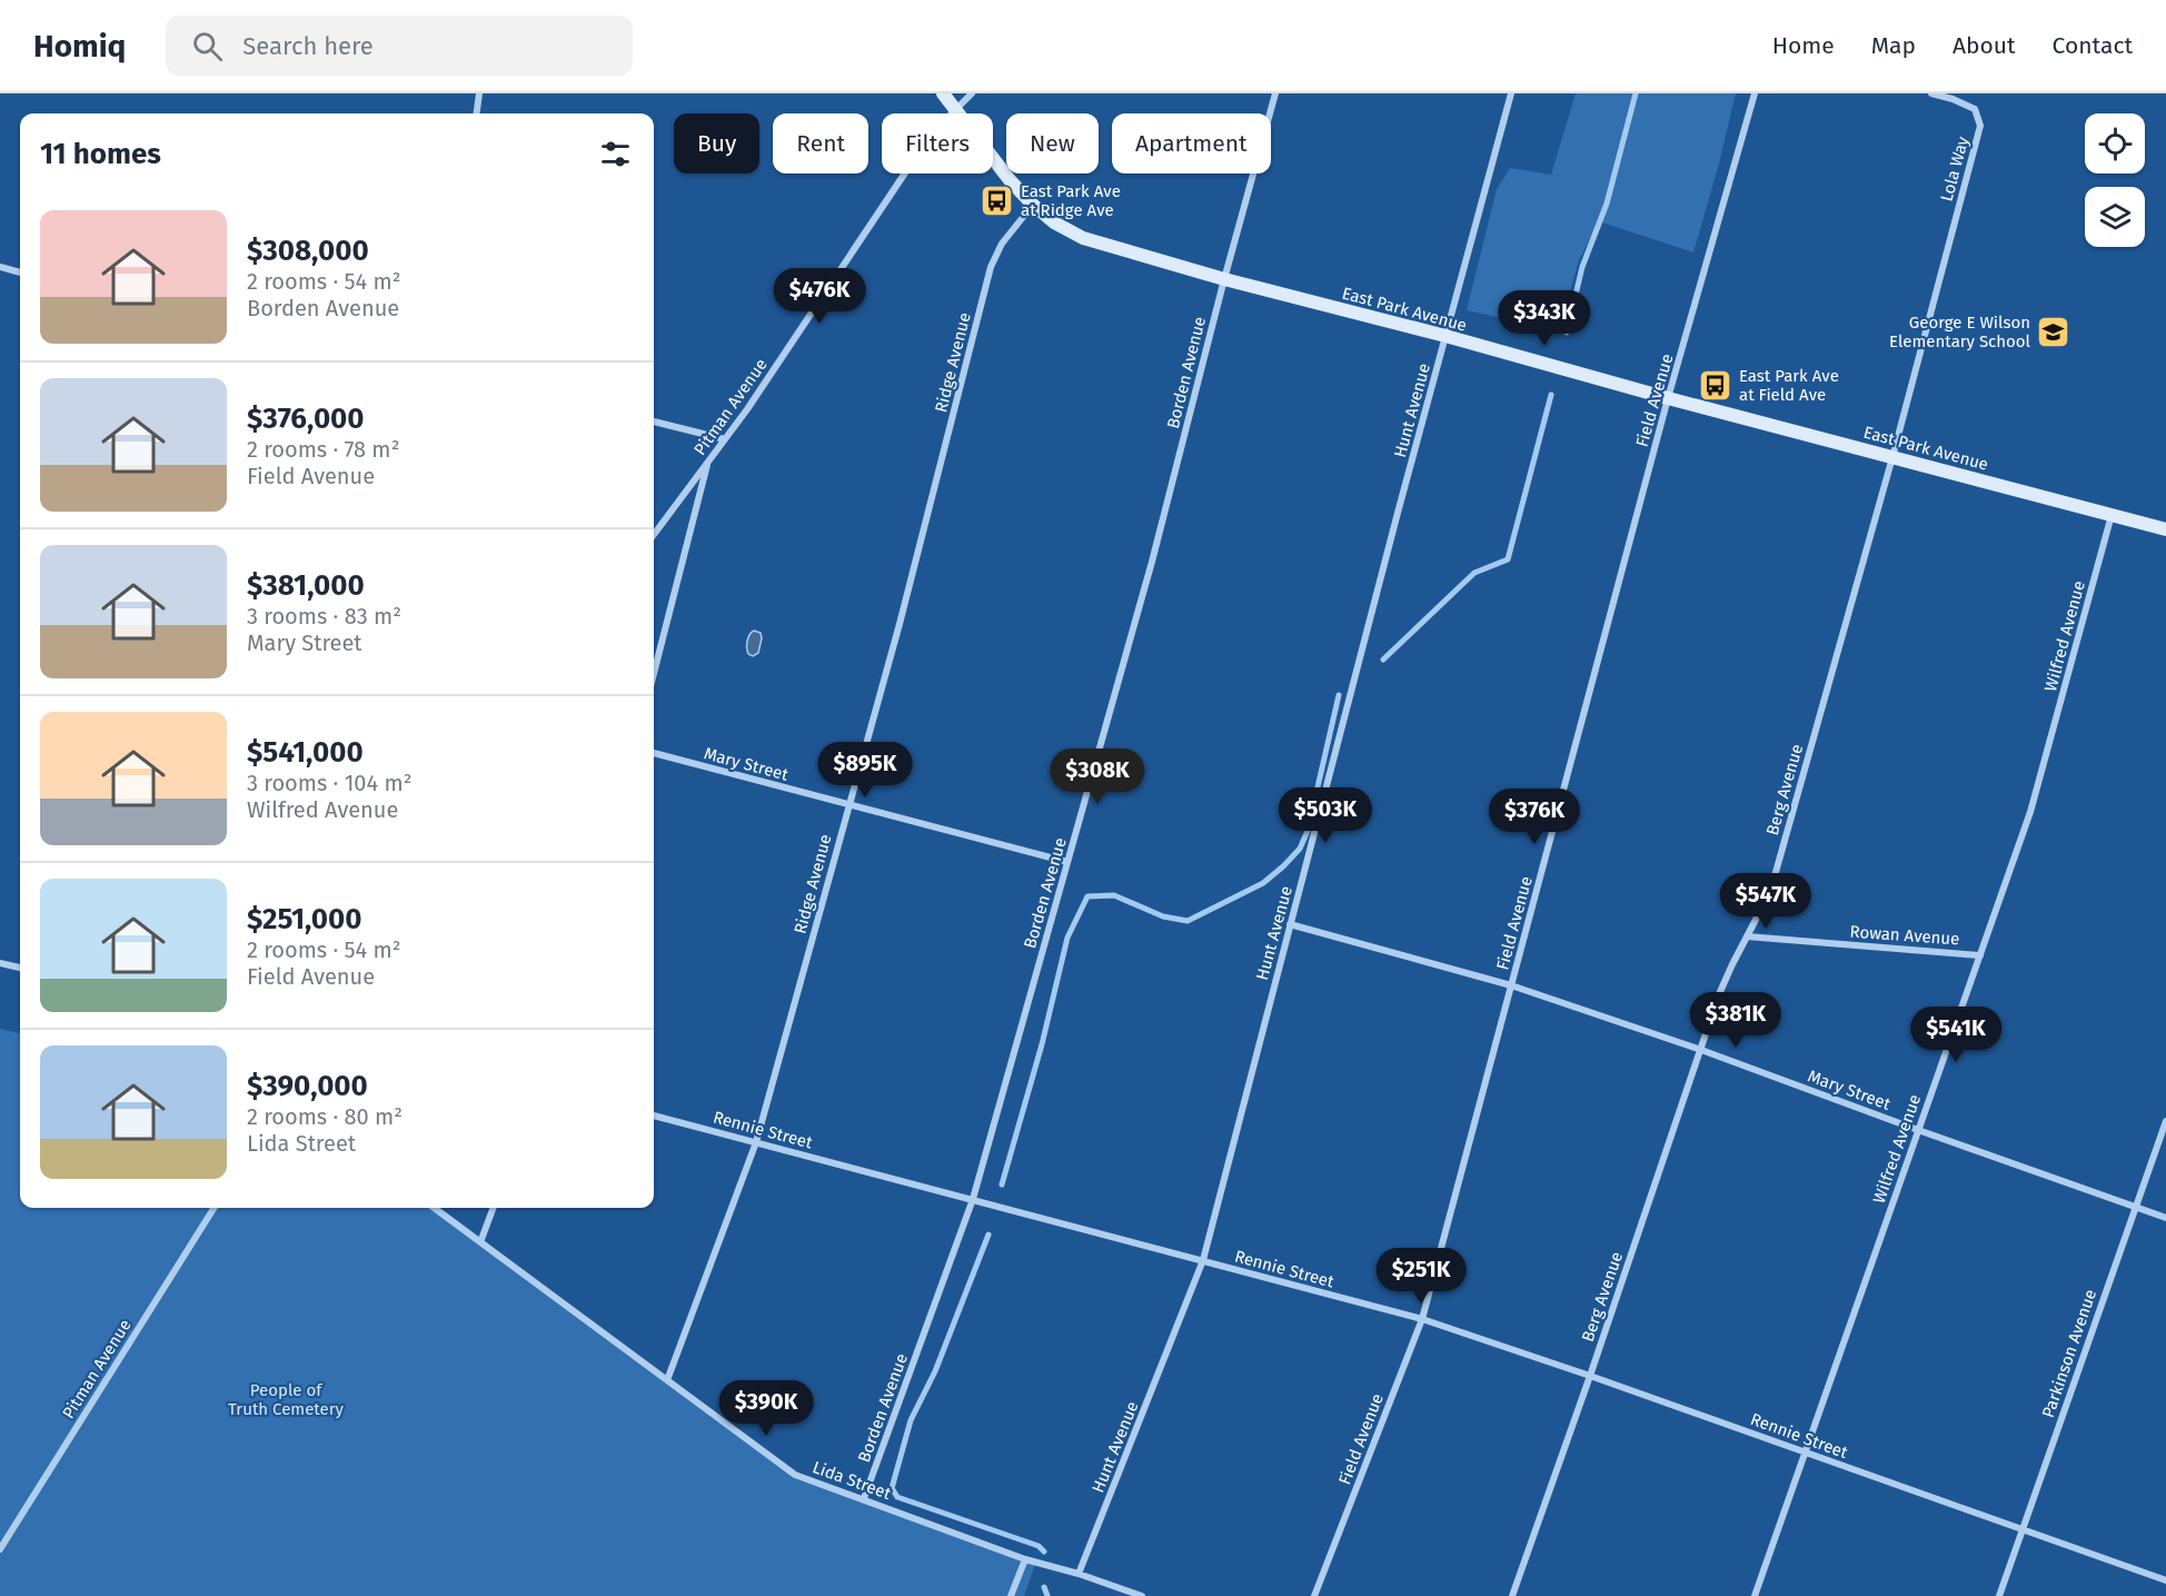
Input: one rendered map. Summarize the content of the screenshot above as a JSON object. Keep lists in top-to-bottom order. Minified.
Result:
{"streets":{"street":["Lola Way","East Park Avenue","Ridge Avenue","Borden Avenue","Field Avenue","Pitman Avenue","Hunt Avenue","Wilfred Avenue","Mary Street","Berg Avenue","Rowan Avenue","Rennie Street","Parkinson Avenue","Lida Street"]},"crossings":[["Lola Way","Berg Avenue"],["East Park Avenue","Ridge Avenue"],["East Park Avenue","Borden Avenue"],["East Park Avenue","Field Avenue"],["East Park Avenue","Pitman Avenue"],["East Park Avenue","Hunt Avenue"],["East Park Avenue","Wilfred Avenue"],["East Park Avenue","Berg Avenue"],["Ridge Avenue","Mary Street"],["Ridge Avenue","Rennie Street"],["Ridge Avenue","Lida Street"],["Borden Avenue","Mary Street"],["Borden Avenue","Rennie Street"],["Borden Avenue","Lida Street"],["Field Avenue","Mary Street"],["Field Avenue","Rennie Street"],["Hunt Avenue","Mary Street"],["Hunt Avenue","Rennie Street"],["Hunt Avenue","Lida Street"],["Wilfred Avenue","Mary Street"],["Wilfred Avenue","Rowan Avenue"],["Wilfred Avenue","Rennie Street"],["Mary Street","Berg Avenue"],["Mary Street","Parkinson Avenue"],["Berg Avenue","Rowan Avenue"],["Berg Avenue","Rennie Street"],["Rennie Street","Parkinson Avenue"]],"parks":["People of Truth Cemetery"],"places":{"bus stop":["East Park Ave at Ridge Ave","East Park Ave at Field Ave"],"school or university":["George E Wilson Elementary School"]},"page":{"header":"Homiq","search":"Search here","nav":["Home","Map","About","Contact"],"chip":["Buy","Rent","Filters","New","Apartment"],"heading":"11 homes","list":[{"name":"$308,000","note":"2 rooms · 54 m² · Borden Avenue"},{"name":"$376,000","note":"2 rooms · 78 m² · Field Avenue"},{"name":"$381,000","note":"3 rooms · 83 m² · Mary Street"},{"name":"$541,000","note":"3 rooms · 104 m² · Wilfred Avenue"},{"name":"$251,000","note":"2 rooms · 54 m² · Field Avenue"},{"name":"$390,000","note":"2 rooms · 80 m² · Lida Street"}],"price":["$476K","$343K","$895K","$308K","$503K","$376K","$547K","$381K","$541K","$251K","$390K"]}}
